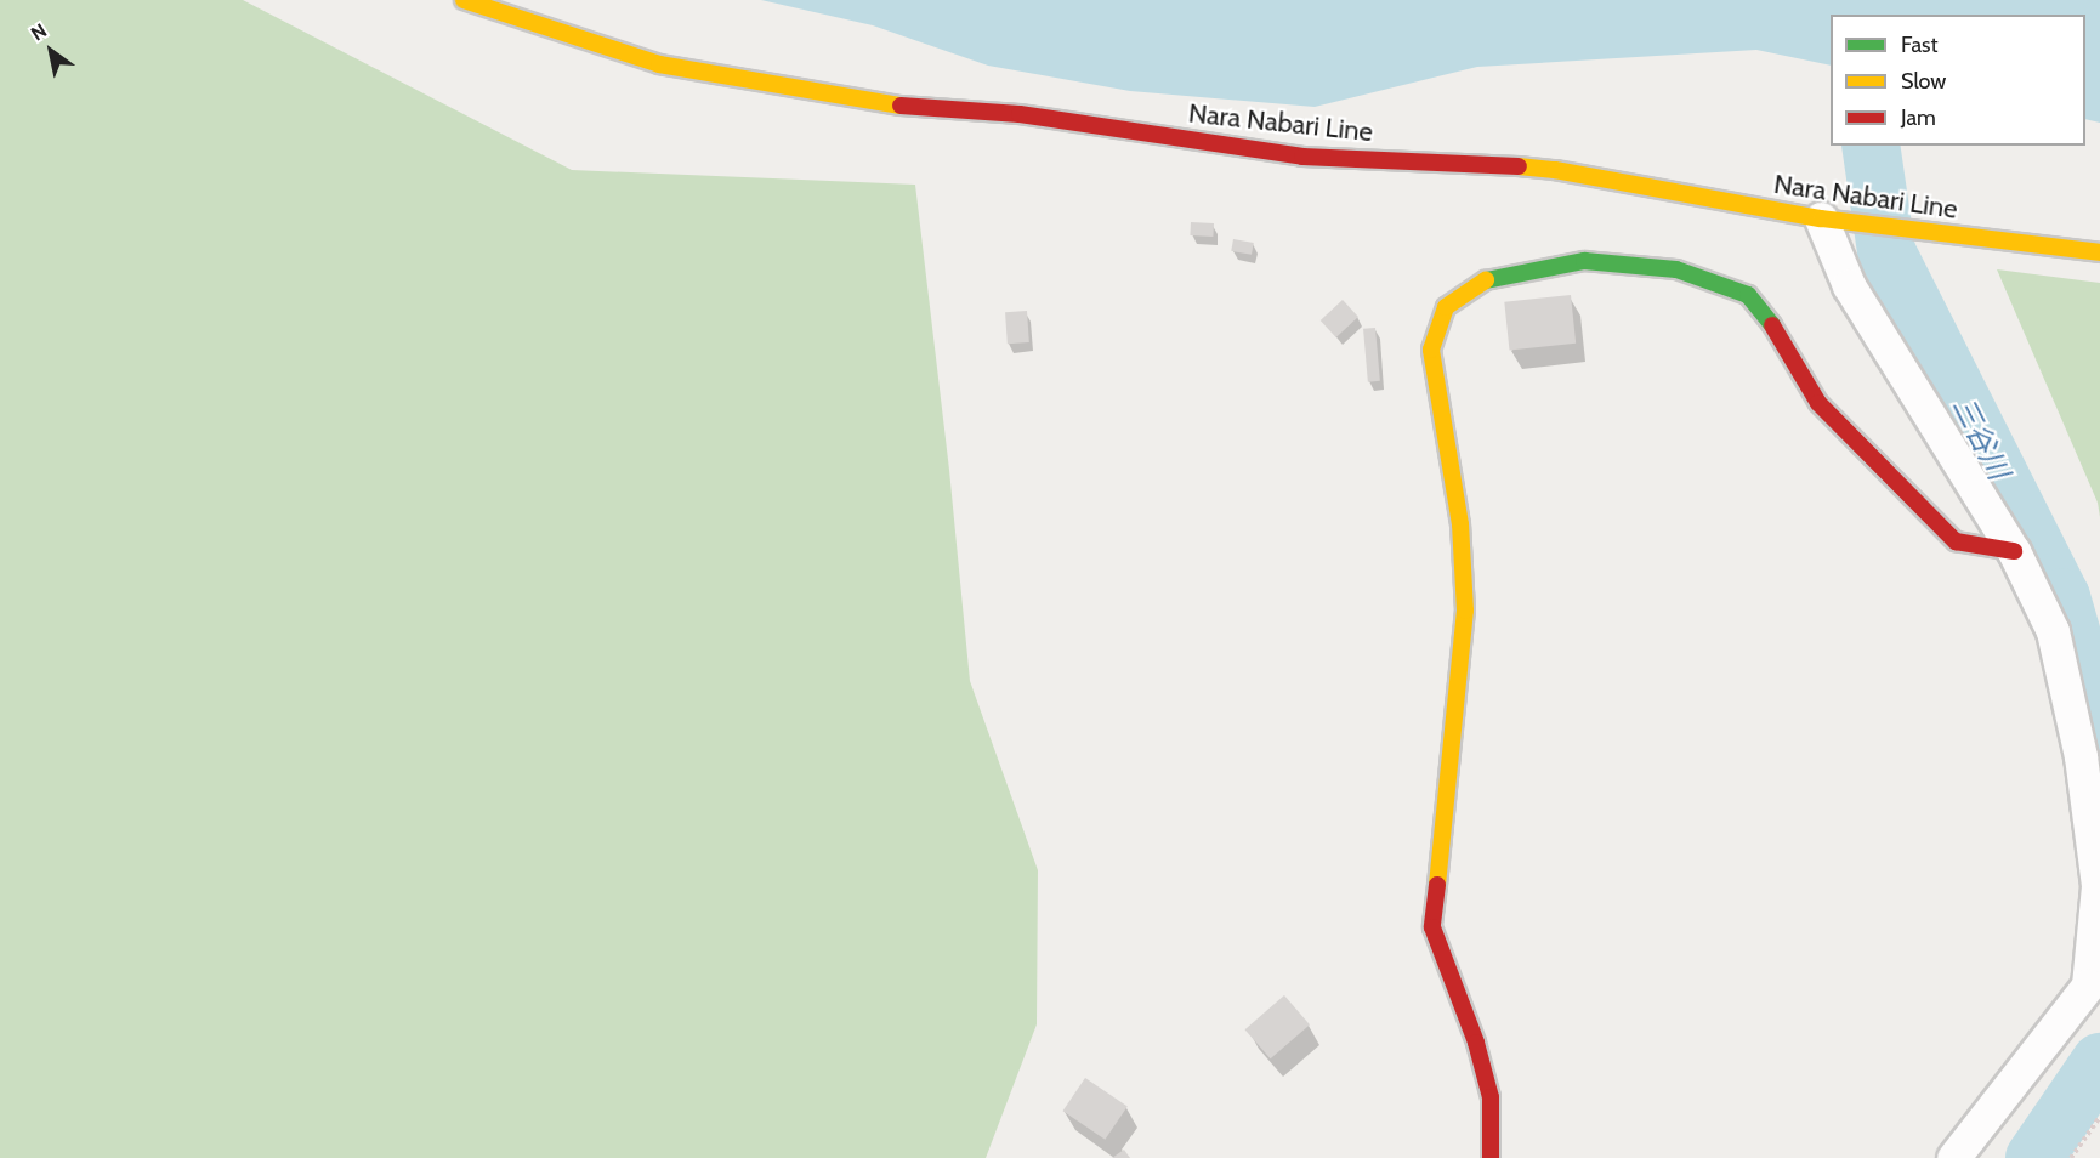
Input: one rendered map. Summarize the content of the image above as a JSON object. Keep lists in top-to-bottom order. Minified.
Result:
{"streets":{"main road":["Nara Nabari Line"]},"water":["三谷川"],"legend":["Fast","Slow","Jam"],"north":"top left"}
